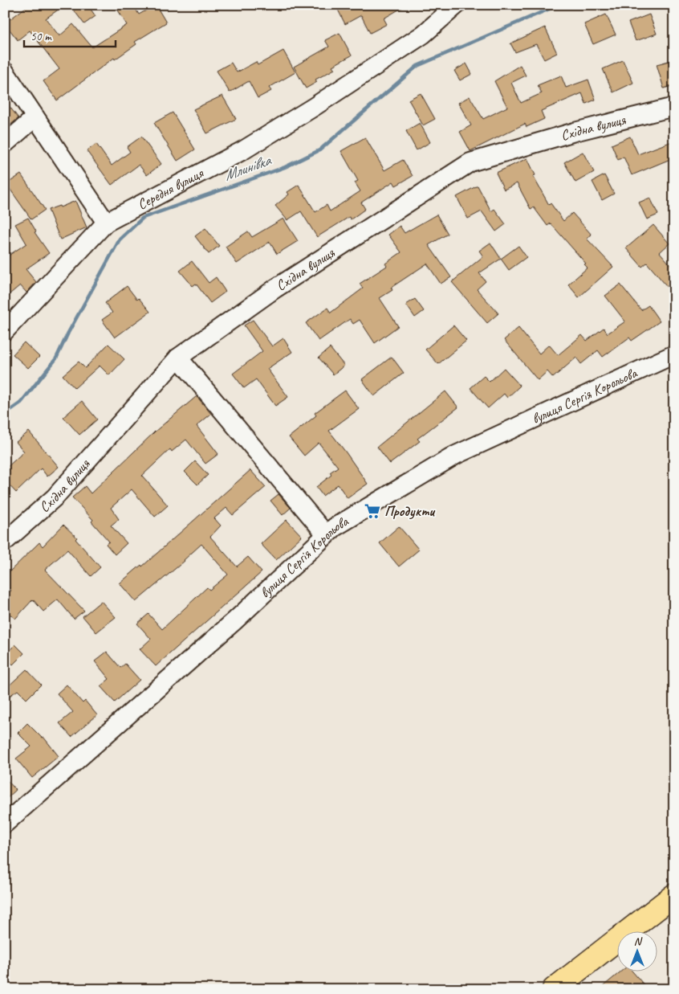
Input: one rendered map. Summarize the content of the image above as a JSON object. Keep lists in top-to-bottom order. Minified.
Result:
{"streets":{"street":["Східна вулиця","Середня вулиця","вулиця Сергія Корольова"]},"water":["Млинівка"],"places":{"supermarket":["Продукти"]},"scale_bar":"50 m","north":"top"}
